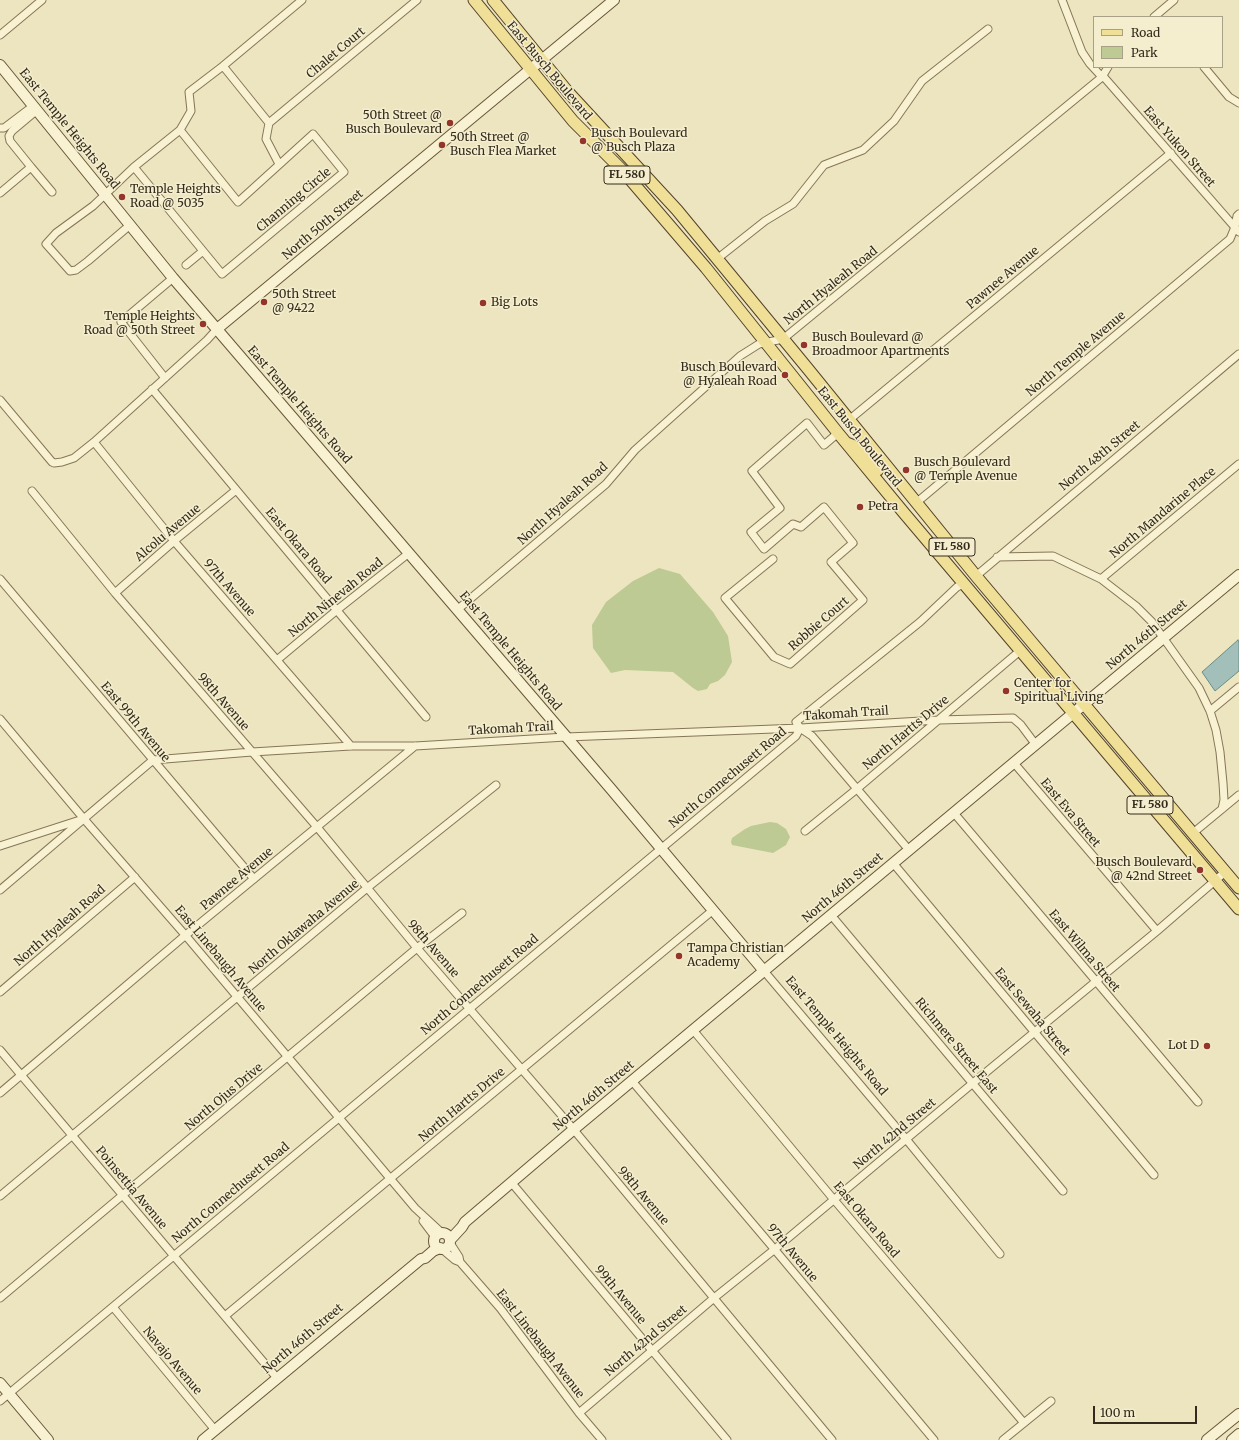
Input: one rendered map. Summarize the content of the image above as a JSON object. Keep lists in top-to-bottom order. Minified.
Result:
{"streets":{"main road":["East Busch Boulevard","FL 580"],"street":["Chalet Court","East Temple Heights Road","East Yukon Street","Channing Circle","North 50th Street","Pawnee Avenue","North Hyaleah Road","North Temple Avenue","North 48th Street","North Mandarine Place","Alcolu Avenue","East Okara Road","97th Avenue","North Ninevah Road","Robbie Court","North 46th Street","98th Avenue","Takomah Trail","East 99th Avenue","North Hartts Drive","North Connechusett Road","East Eva Street","North Oklawaha Avenue","East Wilma Street","East Linebaugh Avenue","East Sewaha Street","Richmere Street East","North Ojus Drive","North 42nd Street","Poinsettia Avenue","99th Avenue","Navajo Avenue"]},"crossings":[["East Busch Boulevard","North 50th Street"],["East Busch Boulevard","Pawnee Avenue"],["East Busch Boulevard","North Hyaleah Road"],["East Busch Boulevard","North Temple Avenue"],["East Busch Boulevard","North 48th Street"],["East Busch Boulevard","Robbie Court"],["East Busch Boulevard","North 46th Street"],["East Busch Boulevard","North Hartts Drive"],["East Busch Boulevard","North Connechusett Road"],["East Busch Boulevard","North 42nd Street"],["East Temple Heights Road","North 50th Street"],["East Temple Heights Road","North Hyaleah Road"],["East Temple Heights Road","North Ninevah Road"],["East Temple Heights Road","North 46th Street"],["East Temple Heights Road","Takomah Trail"],["East Temple Heights Road","North Hartts Drive"],["East Temple Heights Road","North Connechusett Road"],["East Temple Heights Road","North 42nd Street"],["East Yukon Street","Pawnee Avenue"],["East Yukon Street","North Hyaleah Road"],["East Yukon Street","North Temple Avenue"],["North 50th Street","East Okara Road"],["North 50th Street","97th Avenue"],["Pawnee Avenue","98th Avenue"],["Pawnee Avenue","Takomah Trail"],["Pawnee Avenue","East 99th Avenue"],["Pawnee Avenue","East Linebaugh Avenue"],["Pawnee Avenue","Poinsettia Avenue"],["North Hyaleah Road","East Linebaugh Avenue"],["Alcolu Avenue","East Okara Road"],["Alcolu Avenue","97th Avenue"],["Alcolu Avenue","98th Avenue"],["East Okara Road","North Ninevah Road"],["East Okara Road","North 46th Street"],["East Okara Road","North 42nd Street"],["97th Avenue","North Ninevah Road"],["97th Avenue","North 46th Street"],["97th Avenue","Takomah Trail"],["97th Avenue","North 42nd Street"],["North 46th Street","98th Avenue"],["North 46th Street","Takomah Trail"],["North 46th Street","East Eva Street"],["North 46th Street","East Wilma Street"],["North 46th Street","East Linebaugh Avenue"],["North 46th Street","East Sewaha Street"],["North 46th Street","Richmere Street East"],["North 46th Street","Poinsettia Avenue"],["North 46th Street","99th Avenue"],["North 46th Street","Navajo Avenue"],["98th Avenue","Takomah Trail"],["98th Avenue","North Hartts Drive"],["98th Avenue","North Connechusett Road"],["98th Avenue","North Oklawaha Avenue"],["98th Avenue","North Ojus Drive"],["98th Avenue","North 42nd Street"],["Takomah Trail","East 99th Avenue"],["Takomah Trail","North Hartts Drive"],["Takomah Trail","North Connechusett Road"],["North Hartts Drive","East Linebaugh Avenue"],["North Hartts Drive","Poinsettia Avenue"],["North Connechusett Road","East Linebaugh Avenue"],["North Connechusett Road","Poinsettia Avenue"],["North Connechusett Road","Navajo Avenue"],["East Eva Street","North 42nd Street"],["North Oklawaha Avenue","East Linebaugh Avenue"],["North Oklawaha Avenue","Poinsettia Avenue"],["East Wilma Street","North 42nd Street"],["East Linebaugh Avenue","North Ojus Drive"],["East Linebaugh Avenue","North 42nd Street"],["East Sewaha Street","North 42nd Street"],["Richmere Street East","North 42nd Street"],["North Ojus Drive","Poinsettia Avenue"],["North 42nd Street","99th Avenue"]],"places":["50th Street @ Busch Boulevard","Busch Boulevard @ Busch Plaza","50th Street @ Busch Flea Market","Temple Heights Road @ 5035","50th Street @ 9422","Big Lots","Temple Heights Road @ 50th Street","Busch Boulevard @ Broadmoor Apartments","Busch Boulevard @ Hyaleah Road","Busch Boulevard @ Temple Avenue","Petra","Center for Spiritual Living","Busch Boulevard @ 42nd Street","Tampa Christian Academy","Lot D"],"legend":["Road","Park"],"scale_bar":"100 m"}
